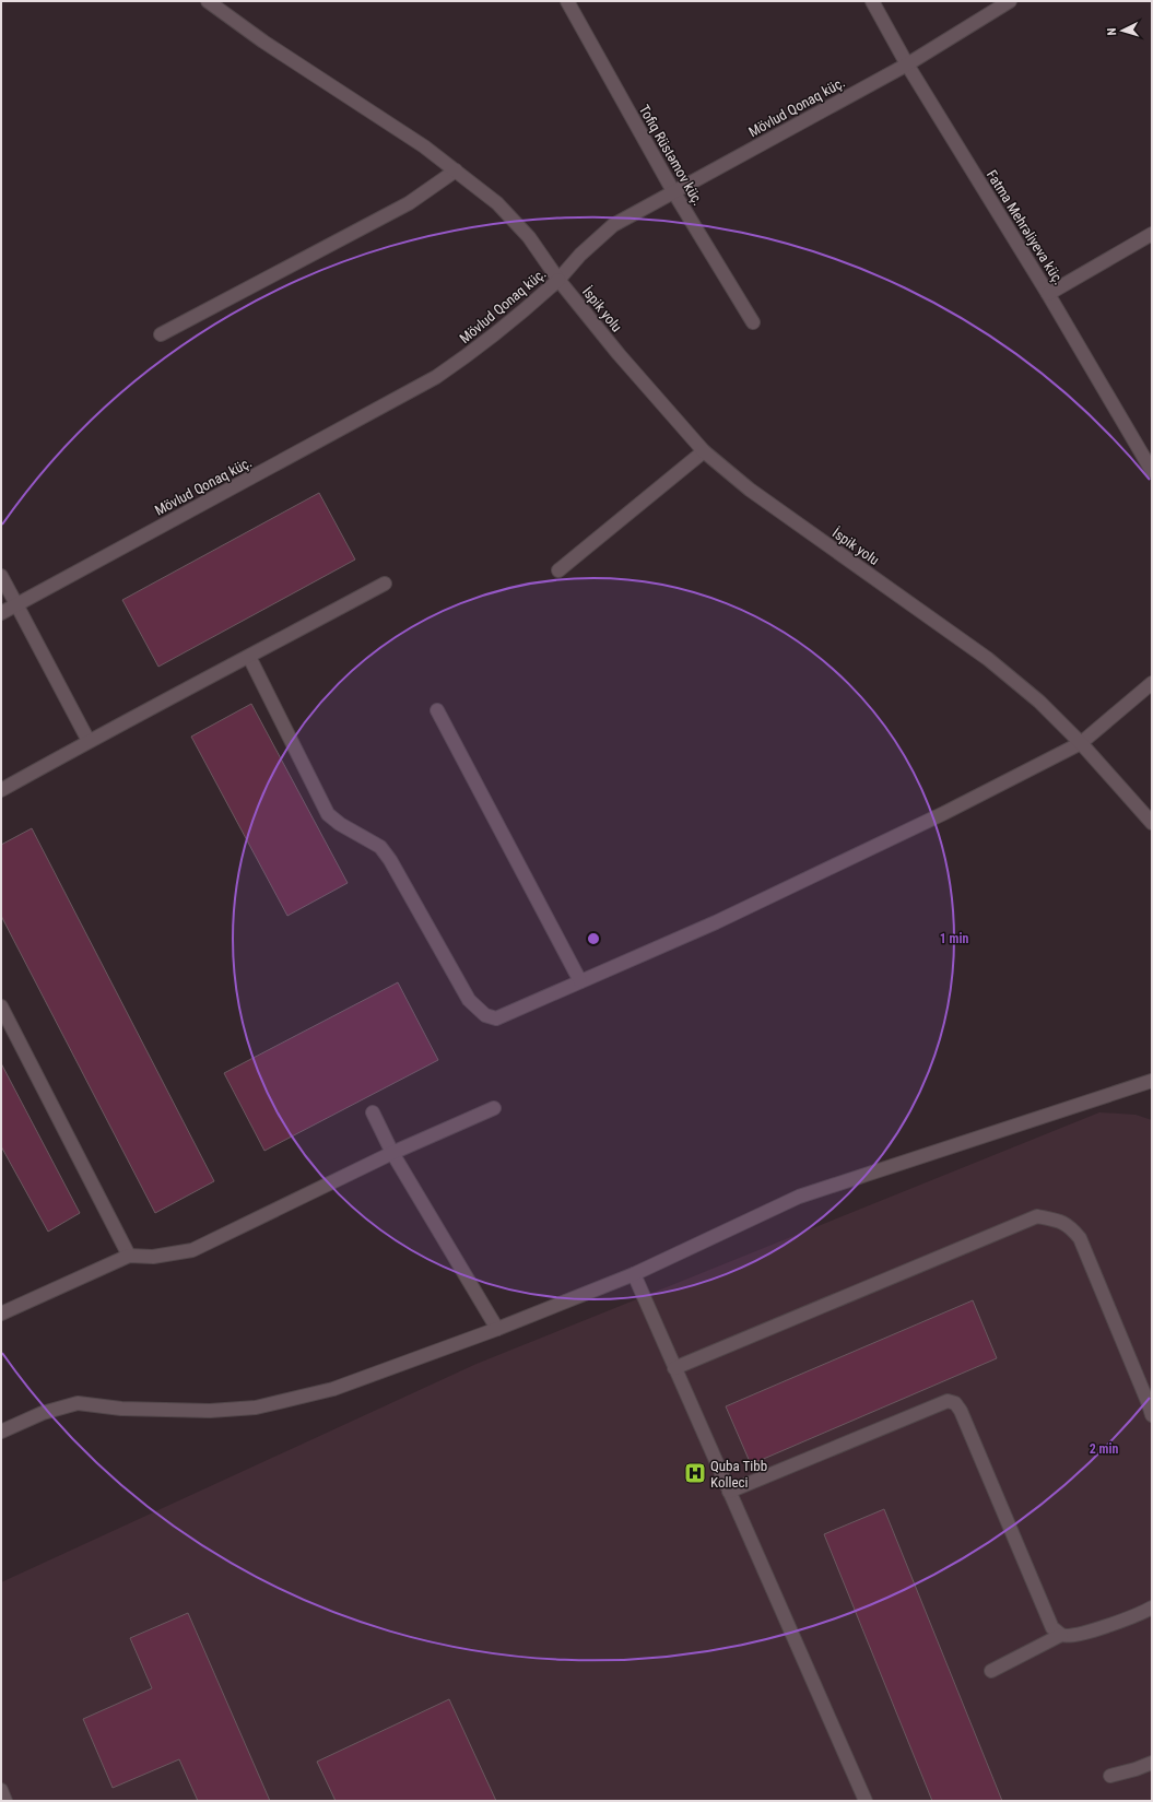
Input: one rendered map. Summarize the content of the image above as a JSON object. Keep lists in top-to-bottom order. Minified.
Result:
{"streets":{"street":["Mövlud Qonaq küç.","Tofiq Rüstəmov küç.","Fatma Mehrəliyeva küç.","İspik yolu"]},"crossings":[["Mövlud Qonaq küç.","Tofiq Rüstəmov küç."],["Mövlud Qonaq küç.","Fatma Mehrəliyeva küç."],["Mövlud Qonaq küç.","İspik yolu"]],"places":{"hospital":["Quba Tibb Kolleci"]},"north":"left","rings":["1 min","2 min"]}
